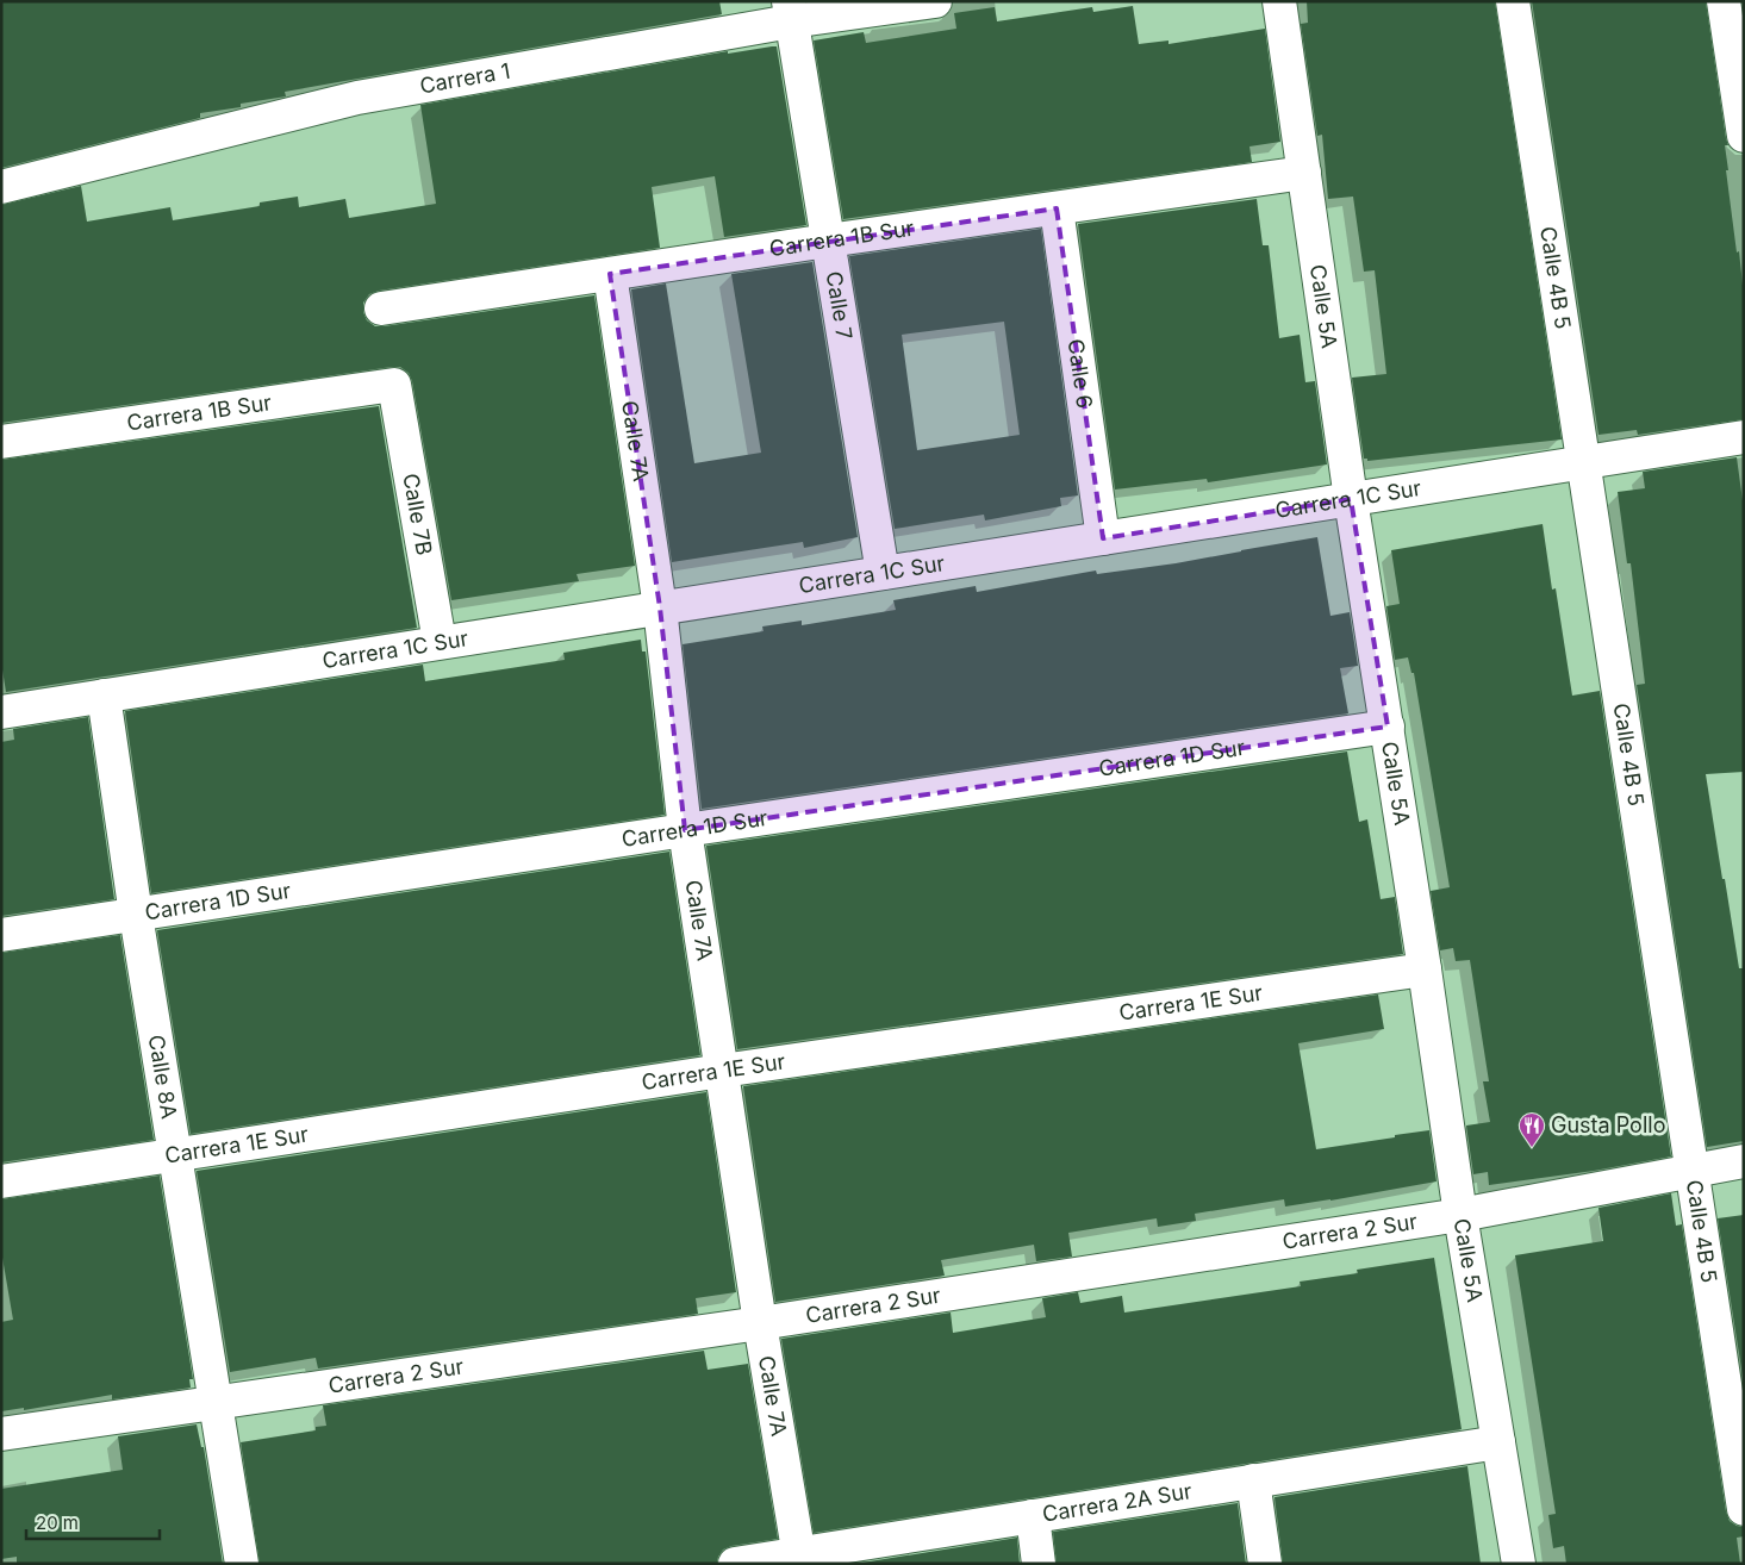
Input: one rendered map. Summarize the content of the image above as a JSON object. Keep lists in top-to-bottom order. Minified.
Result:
{"streets":{"street":["Carrera 1","Carrera 1B Sur","Calle 4B 5","Calle 7","Calle 5A","Calle 6","Calle 7A","Carrera 1C Sur","Calle 7B","Carrera 1D Sur","Carrera 1E Sur","Calle 8A","Carrera 2 Sur","Carrera 2A Sur"]},"crossings":[["Carrera 1","Calle 7"],["Carrera 1B Sur","Calle 7"],["Carrera 1B Sur","Calle 5A"],["Carrera 1B Sur","Calle 6"],["Carrera 1B Sur","Calle 7A"],["Carrera 1B Sur","Calle 7B"],["Calle 4B 5","Carrera 1C Sur"],["Calle 4B 5","Carrera 2 Sur"],["Calle 7","Carrera 1C Sur"],["Calle 5A","Carrera 1C Sur"],["Calle 5A","Carrera 1D Sur"],["Calle 5A","Carrera 1E Sur"],["Calle 5A","Carrera 2 Sur"],["Calle 5A","Carrera 2A Sur"],["Calle 6","Carrera 1C Sur"],["Calle 7A","Carrera 1C Sur"],["Calle 7A","Carrera 1D Sur"],["Calle 7A","Carrera 1E Sur"],["Calle 7A","Carrera 2 Sur"],["Calle 7A","Carrera 2A Sur"],["Carrera 1C Sur","Calle 7B"],["Carrera 1C Sur","Calle 8A"],["Carrera 1D Sur","Calle 8A"],["Carrera 1E Sur","Calle 8A"],["Calle 8A","Carrera 2 Sur"]],"places":{"restaurant":["Gusta Pollo"]},"scale_bar":"20 m"}
